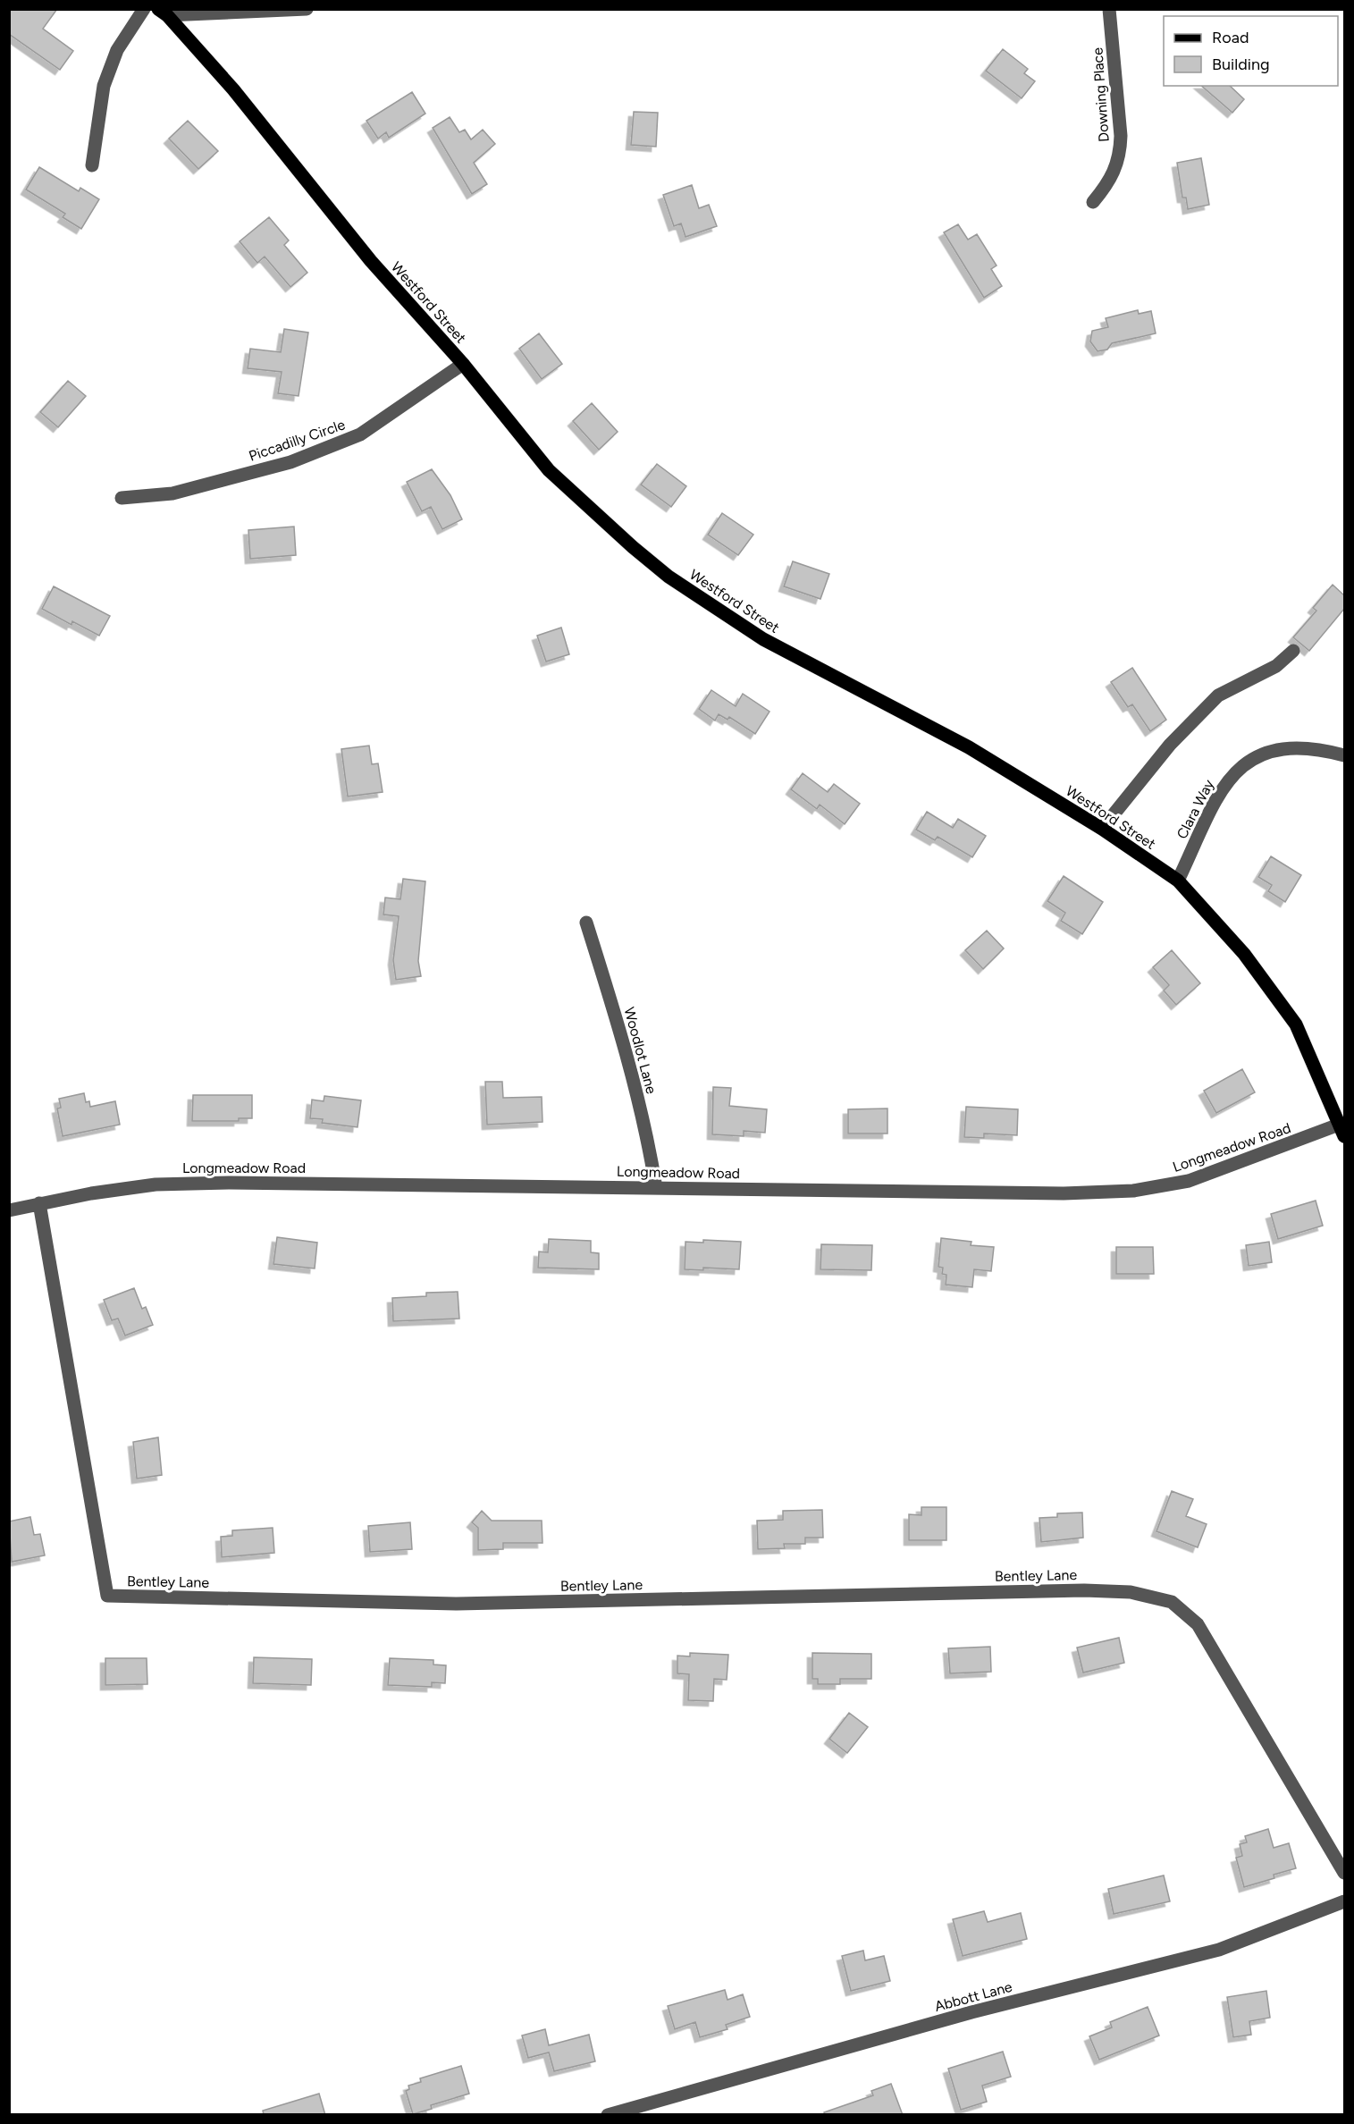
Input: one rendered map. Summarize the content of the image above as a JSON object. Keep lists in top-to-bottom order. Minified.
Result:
{"streets":{"main road":["Westford Street"],"street":["Downing Place","Piccadilly Circle","Clara Way","Woodlot Lane","Longmeadow Road","Bentley Lane","Abbott Lane"]},"crossings":[["Westford Street","Piccadilly Circle"],["Westford Street","Clara Way"],["Westford Street","Longmeadow Road"],["Woodlot Lane","Longmeadow Road"],["Longmeadow Road","Bentley Lane"]],"legend":["Road","Building"]}
